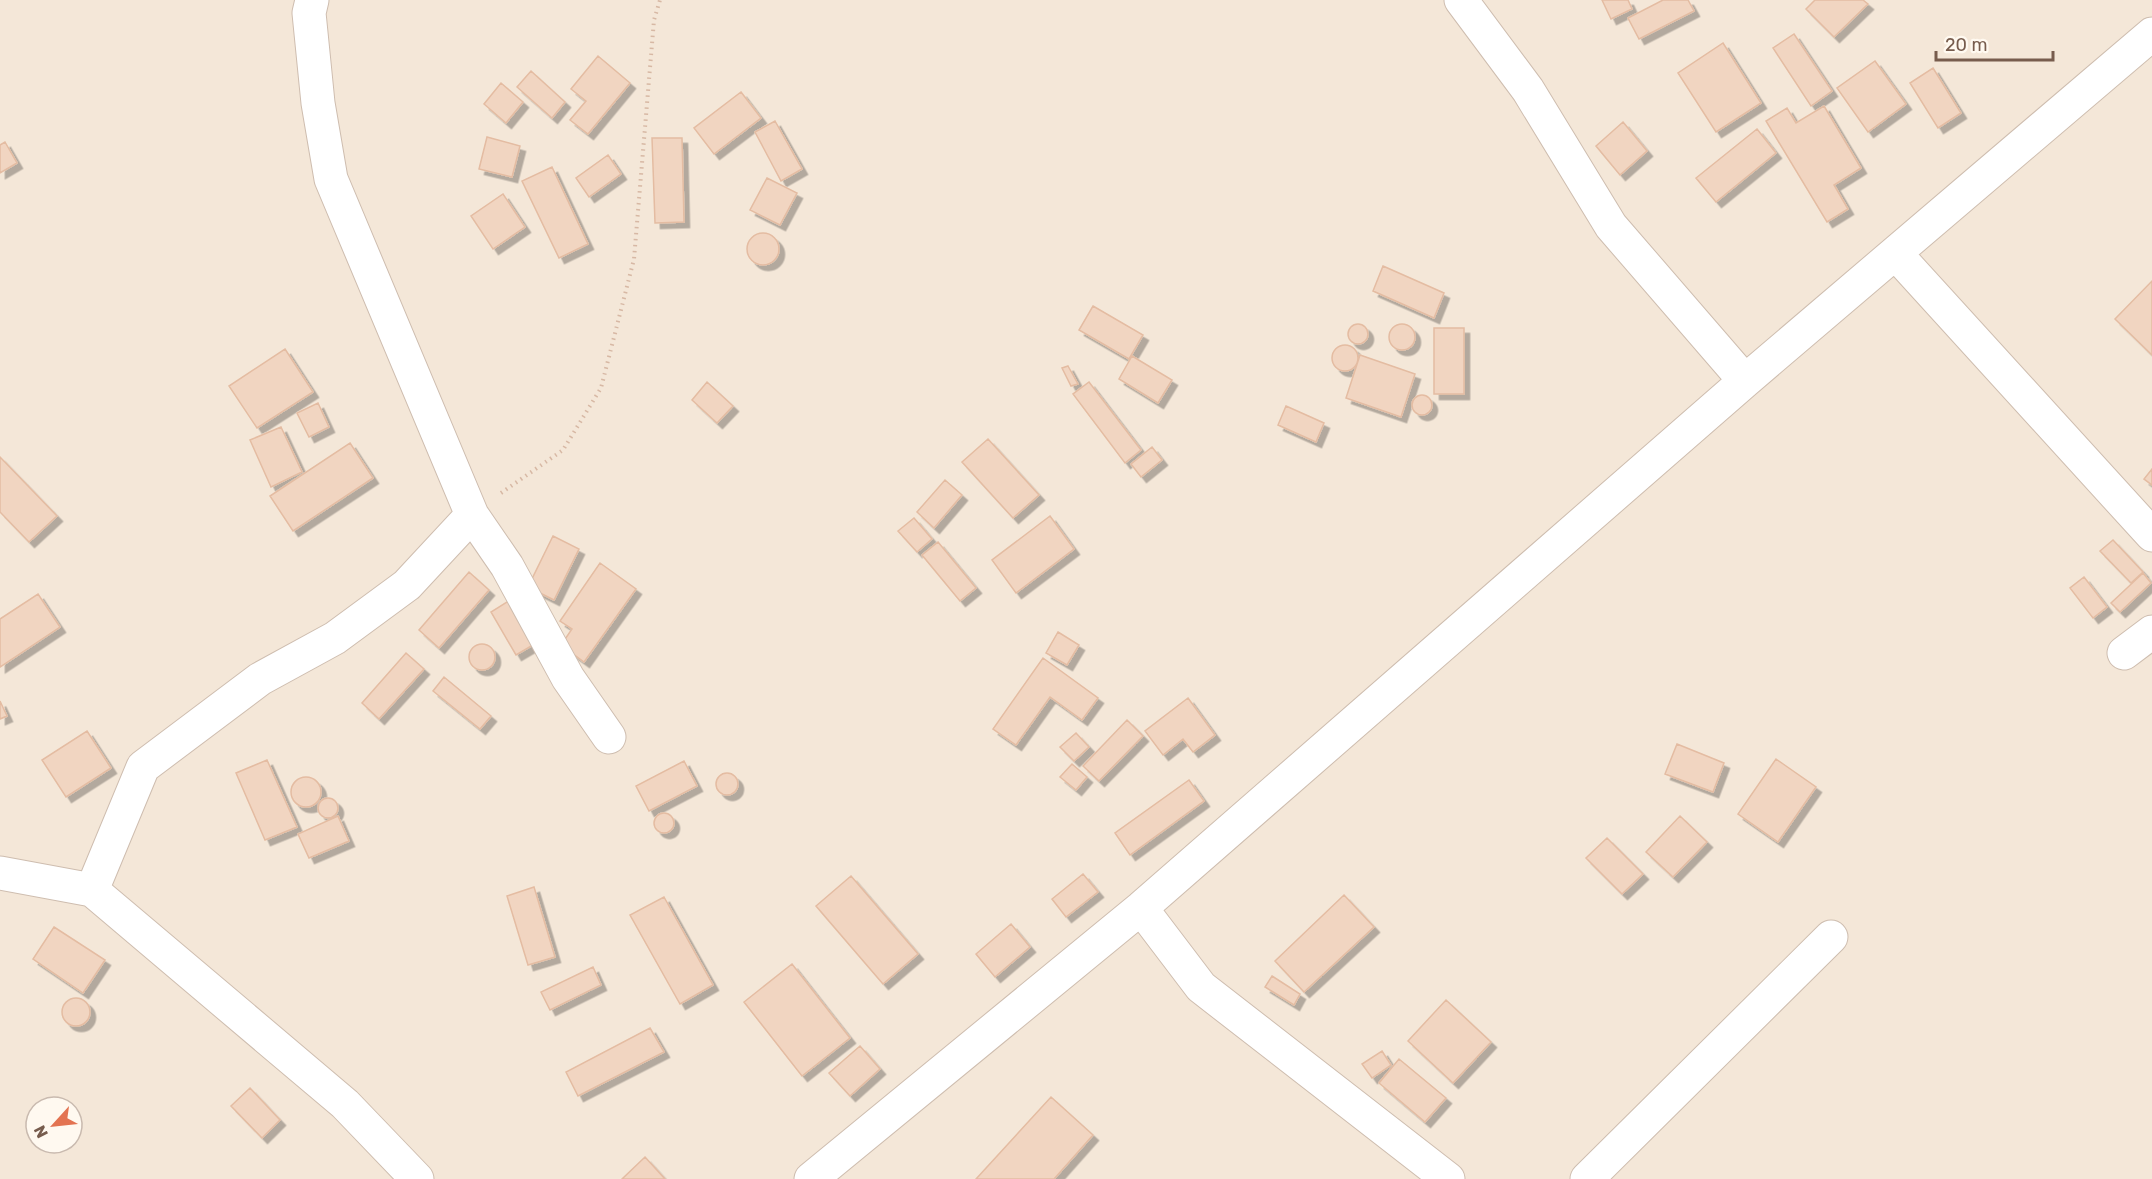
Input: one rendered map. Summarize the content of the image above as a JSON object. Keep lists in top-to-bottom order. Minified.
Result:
{"scale_bar":"20 m","north":"bottom left"}
